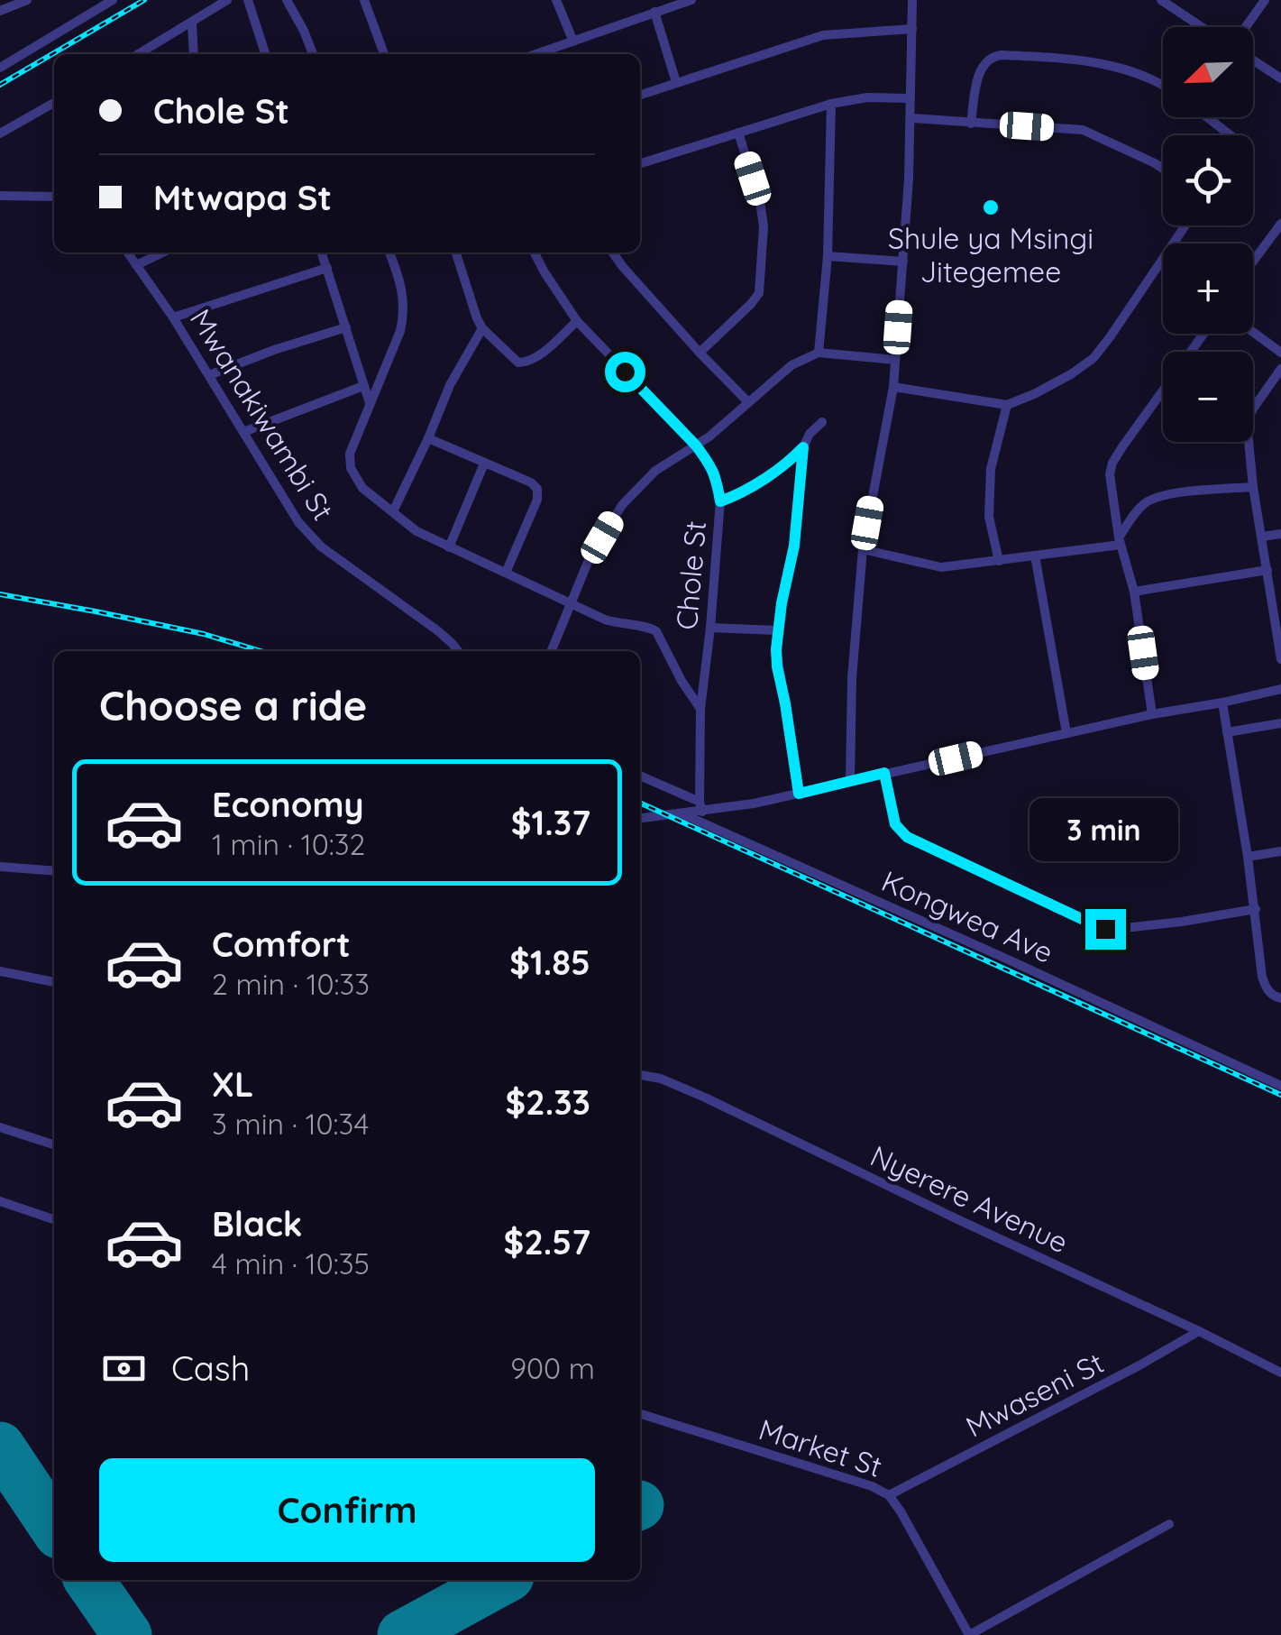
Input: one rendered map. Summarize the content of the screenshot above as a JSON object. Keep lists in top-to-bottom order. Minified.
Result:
{"streets":{"street":["Mwanakiwambi St","Chole St","Kongwea Ave","Nyerere Avenue","Mwaseni St","Market St"]},"crossings":[["Nyerere Avenue","Mwaseni St"],["Mwaseni St","Market St"]],"places":["Shule ya Msingi Jitegemee"],"north":"bottom left","page":{"map_buttons":["+","−"],"banner":["Chole St","Mtwapa St"],"heading":"Choose a ride","list":[{"name":"Economy","note":"1 min · 10:32","value":"$1.37"},{"name":"Comfort","note":"2 min · 10:33","value":"$1.85"},{"name":"XL","note":"3 min · 10:34","value":"$2.33"},{"name":"Black","note":"4 min · 10:35","value":"$2.57"}],"bubble":"3 min","pay":["Cash","900 m"],"buttons":"Confirm"}}
